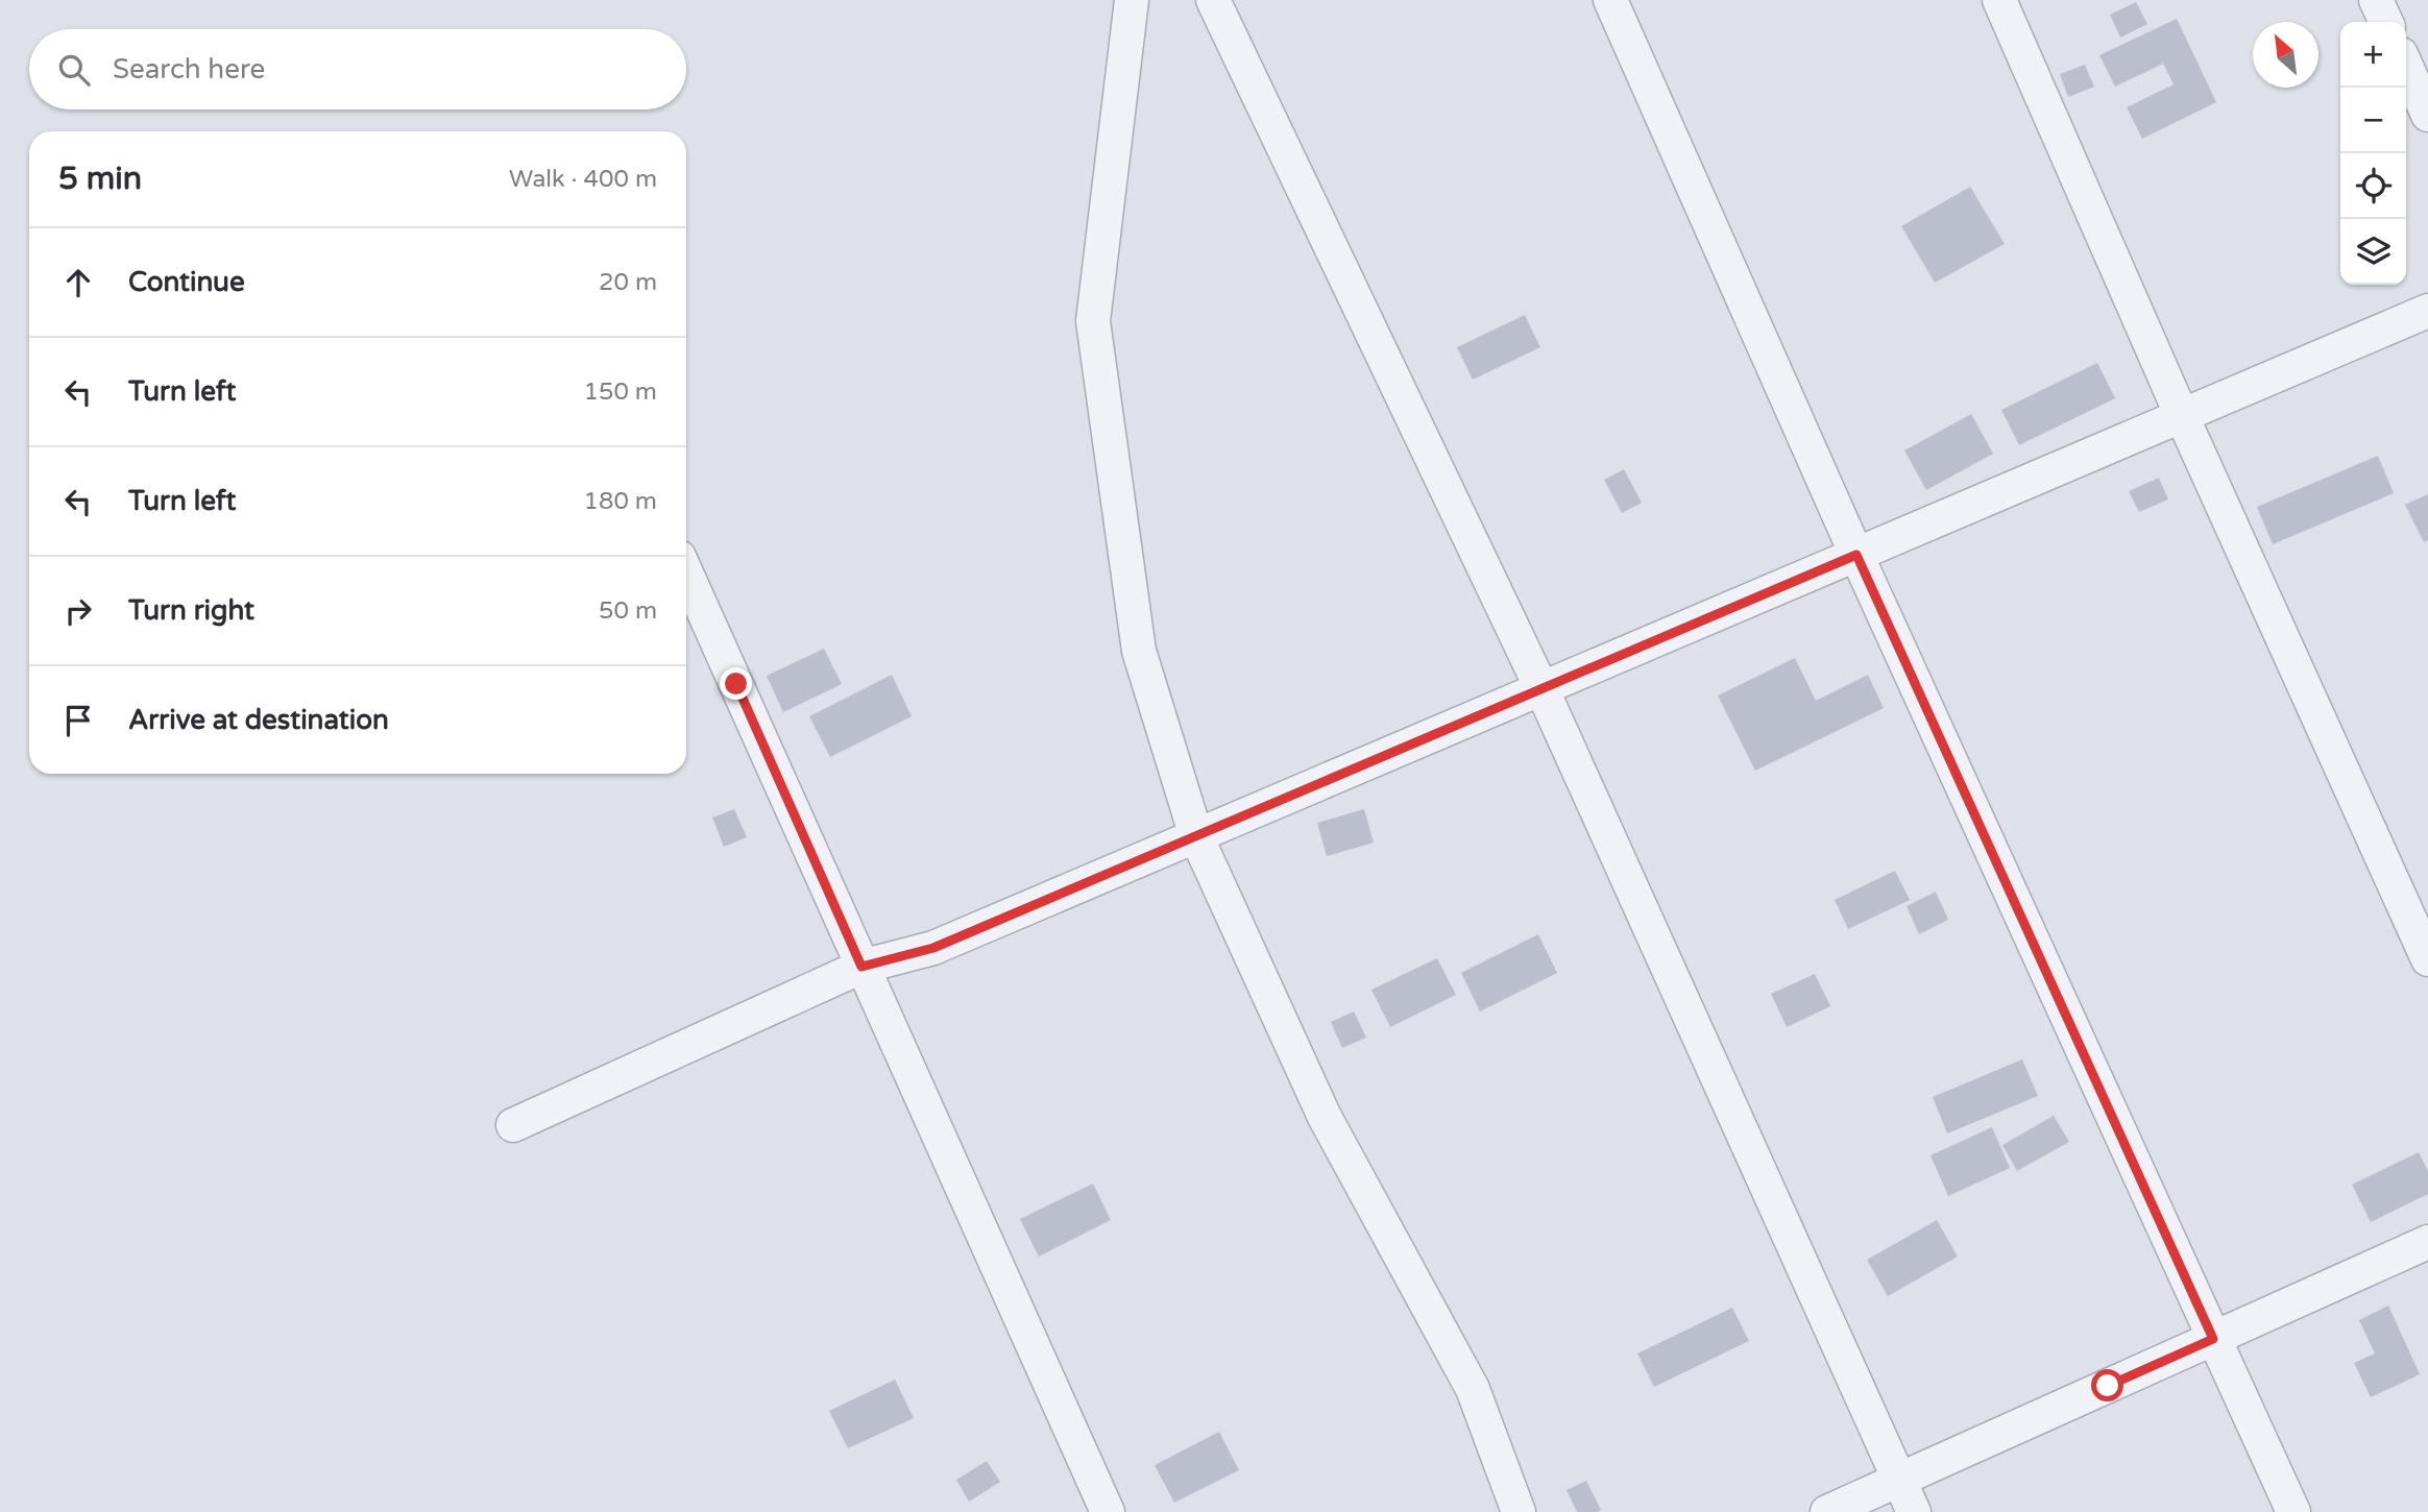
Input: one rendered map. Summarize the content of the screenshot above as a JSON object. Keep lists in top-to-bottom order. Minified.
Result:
{"north":"top left","page":{"map_buttons":["+","−"],"search":"Search here","heading":["5 min","Walk · 400 m"],"list":[["Continue","20 m"],["Turn left","150 m"],["Turn left","180 m"],["Turn right","50 m"],"Arrive at destination"]}}
